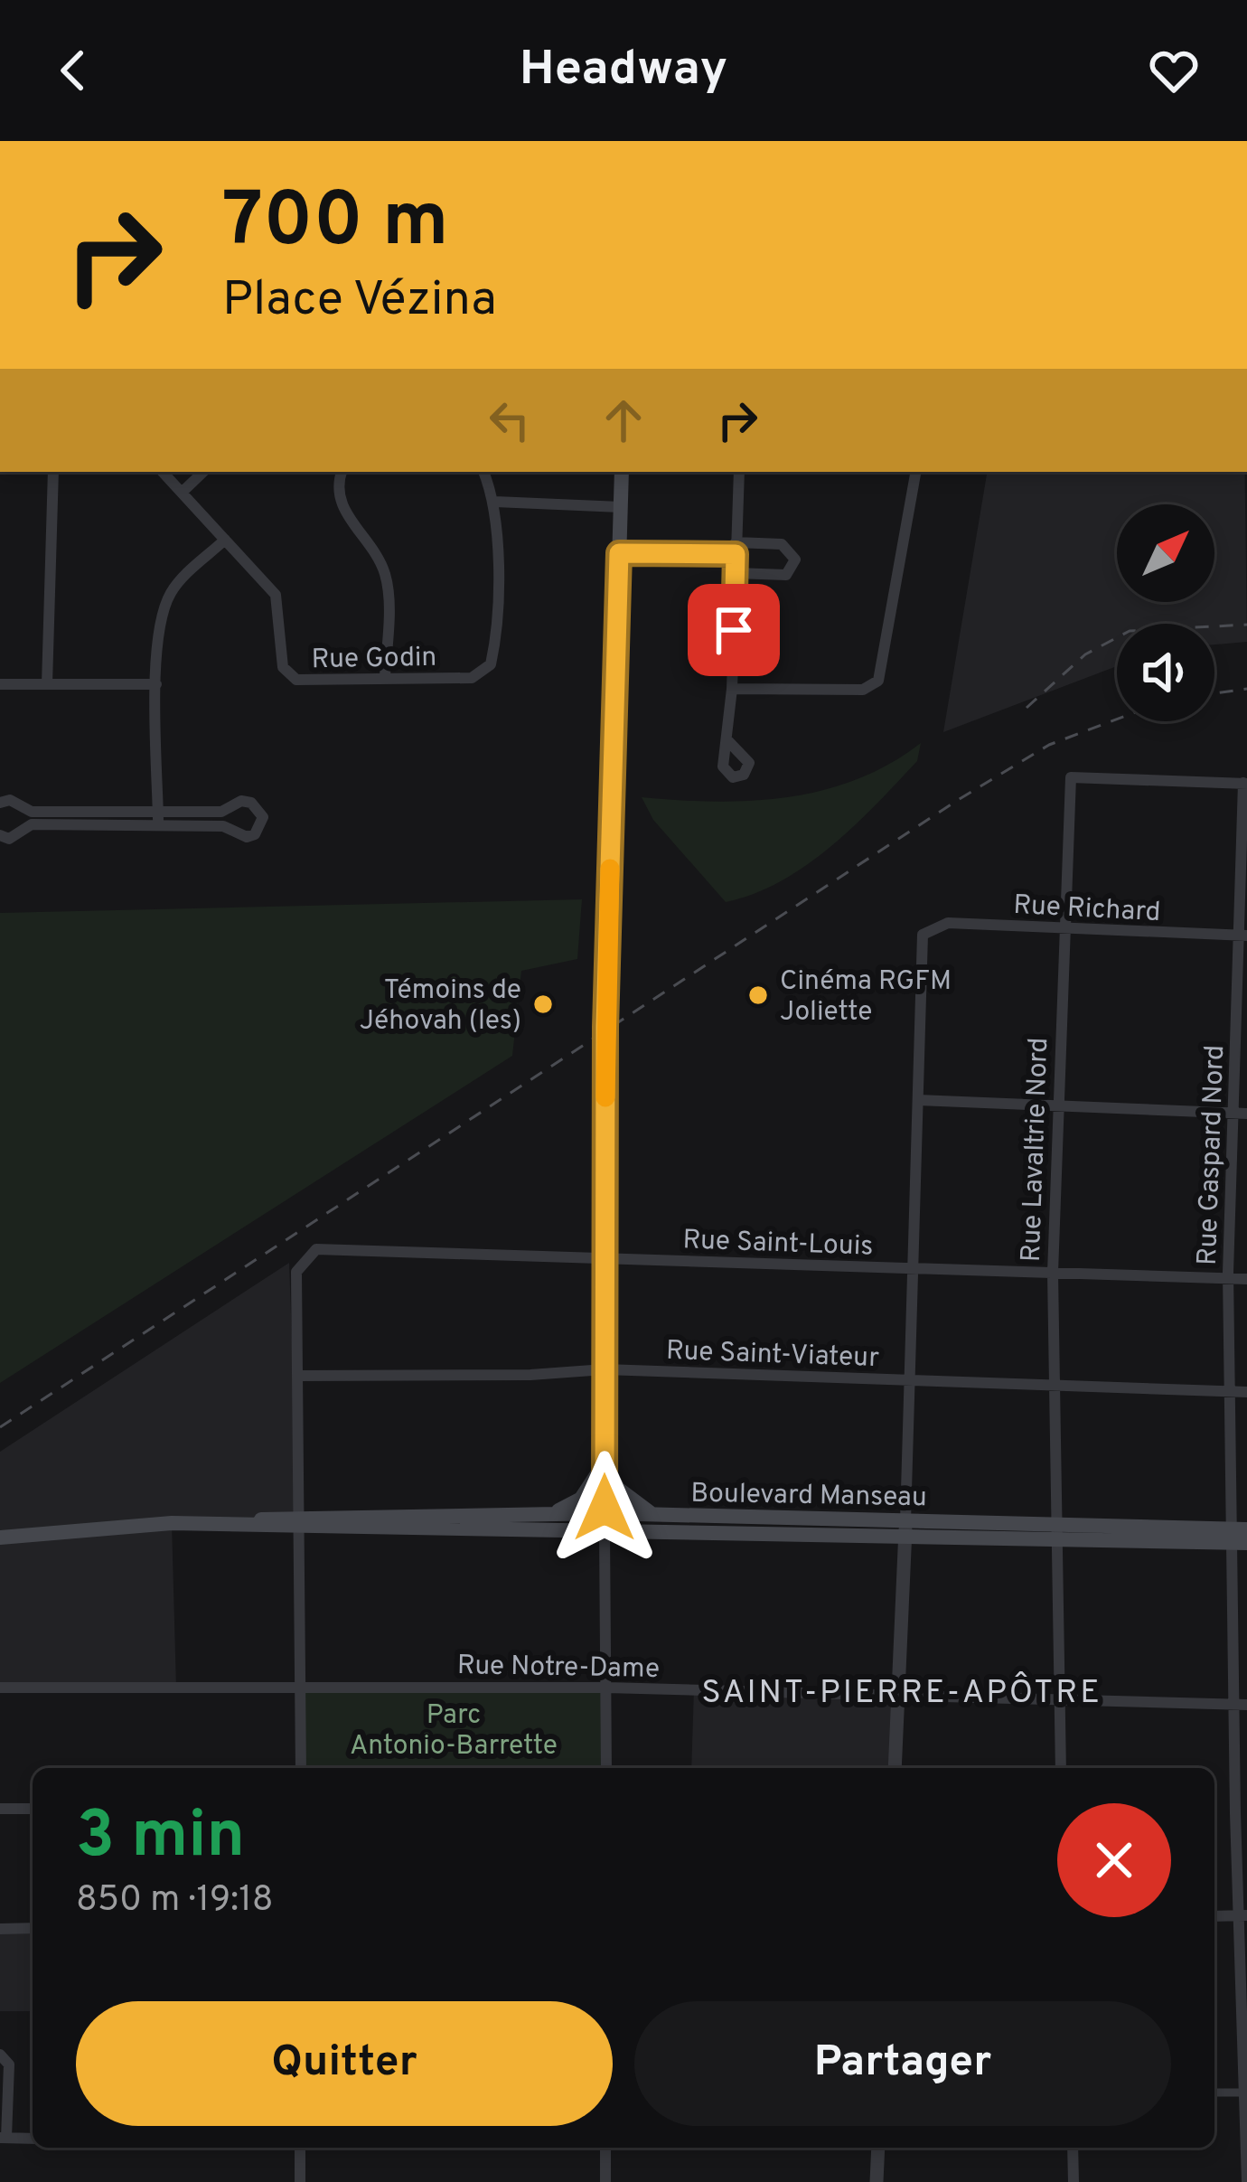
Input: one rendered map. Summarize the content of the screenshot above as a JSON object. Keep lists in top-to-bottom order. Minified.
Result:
{"streets":{"main road":["Boulevard Manseau"],"street":["Rue Godin","Rue Richard","Rue Lavaltrie Nord","Rue Gaspard Nord","Rue Saint-Louis","Rue Saint-Viateur","Rue Notre-Dame"]},"crossings":[["Rue Richard","Rue Lavaltrie Nord"],["Rue Richard","Rue Gaspard Nord"],["Rue Lavaltrie Nord","Rue Gaspard Nord"],["Rue Lavaltrie Nord","Rue Saint-Louis"],["Rue Lavaltrie Nord","Rue Saint-Viateur"],["Rue Lavaltrie Nord","Boulevard Manseau"],["Rue Lavaltrie Nord","Rue Notre-Dame"],["Rue Gaspard Nord","Rue Saint-Louis"],["Rue Gaspard Nord","Rue Saint-Viateur"],["Rue Gaspard Nord","Boulevard Manseau"],["Rue Gaspard Nord","Rue Notre-Dame"],["Rue Saint-Louis","Rue Saint-Viateur"]],"districts":["SAINT-PIERRE-APÔTRE"],"parks":["Parc Antonio-Barrette"],"places":["Cinéma RGFM Joliette","Témoins de Jéhovah (les)"],"north":"top right","page":{"header":"Headway","turn":["700 m","Place Vézina"],"heading":["3 min","850 m · 19:18"],"buttons":["Quitter","Partager"]}}
